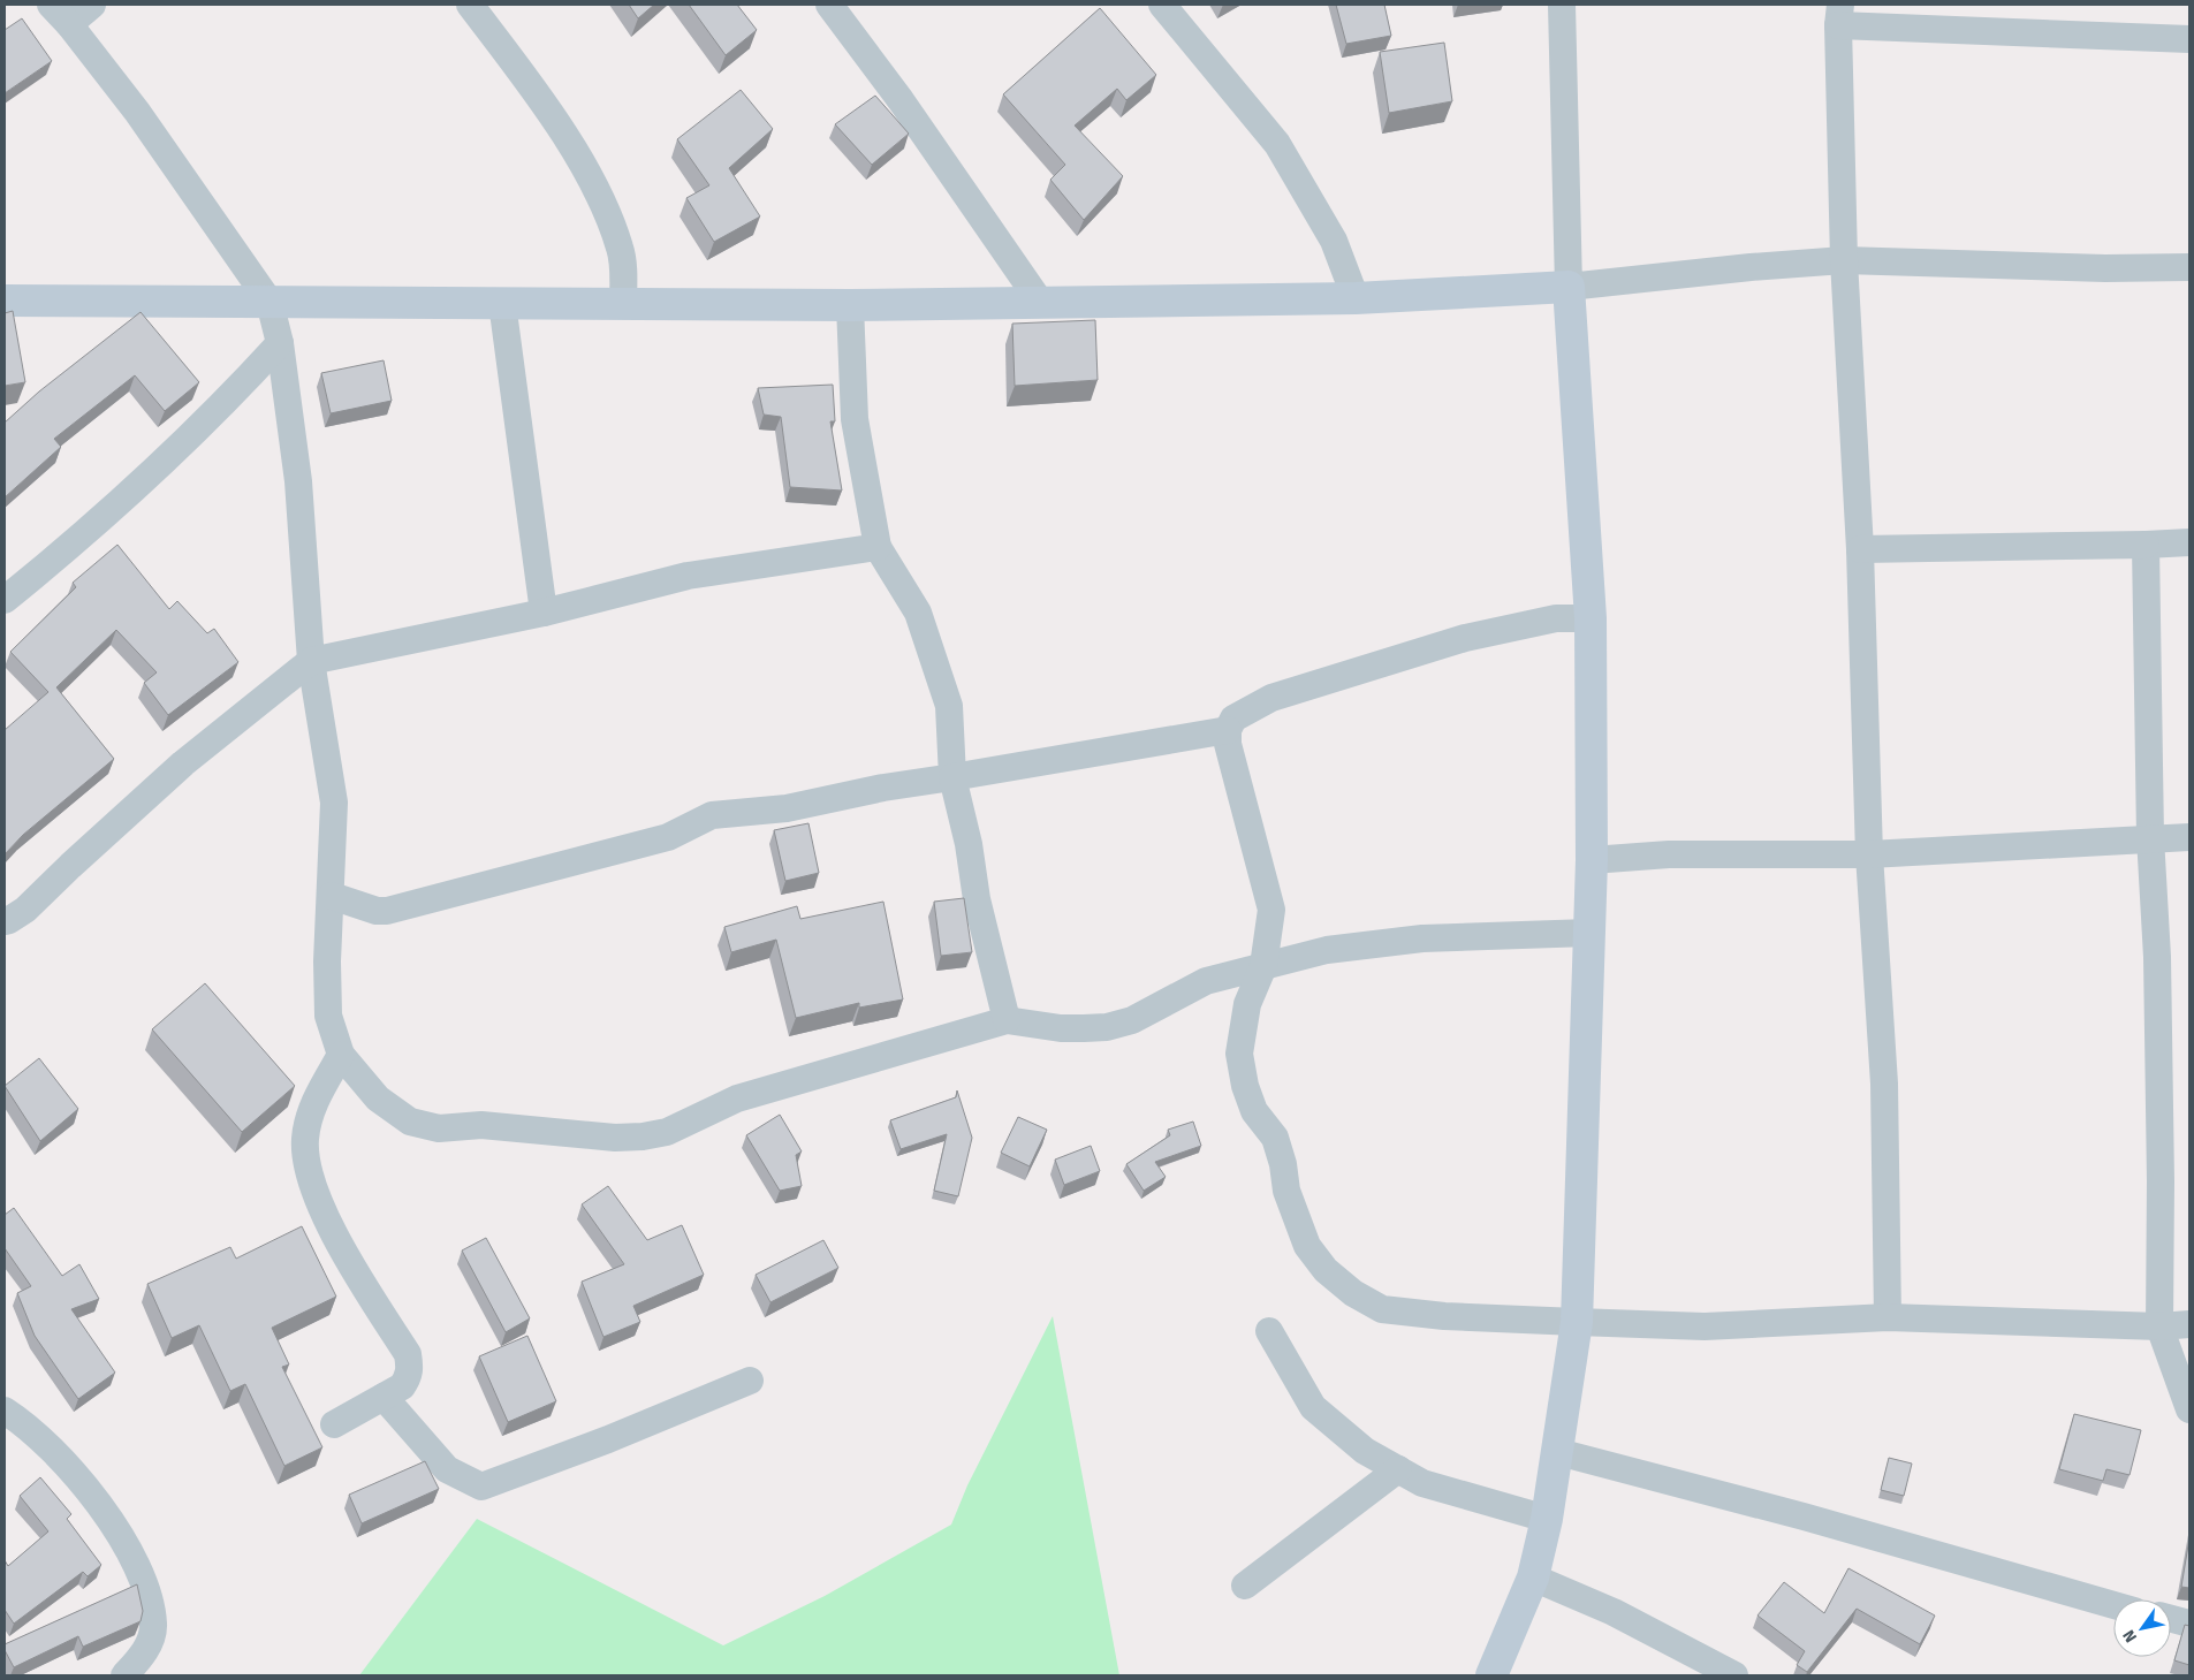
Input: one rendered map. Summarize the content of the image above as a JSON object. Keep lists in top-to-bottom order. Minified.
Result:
{"north":"bottom left"}
